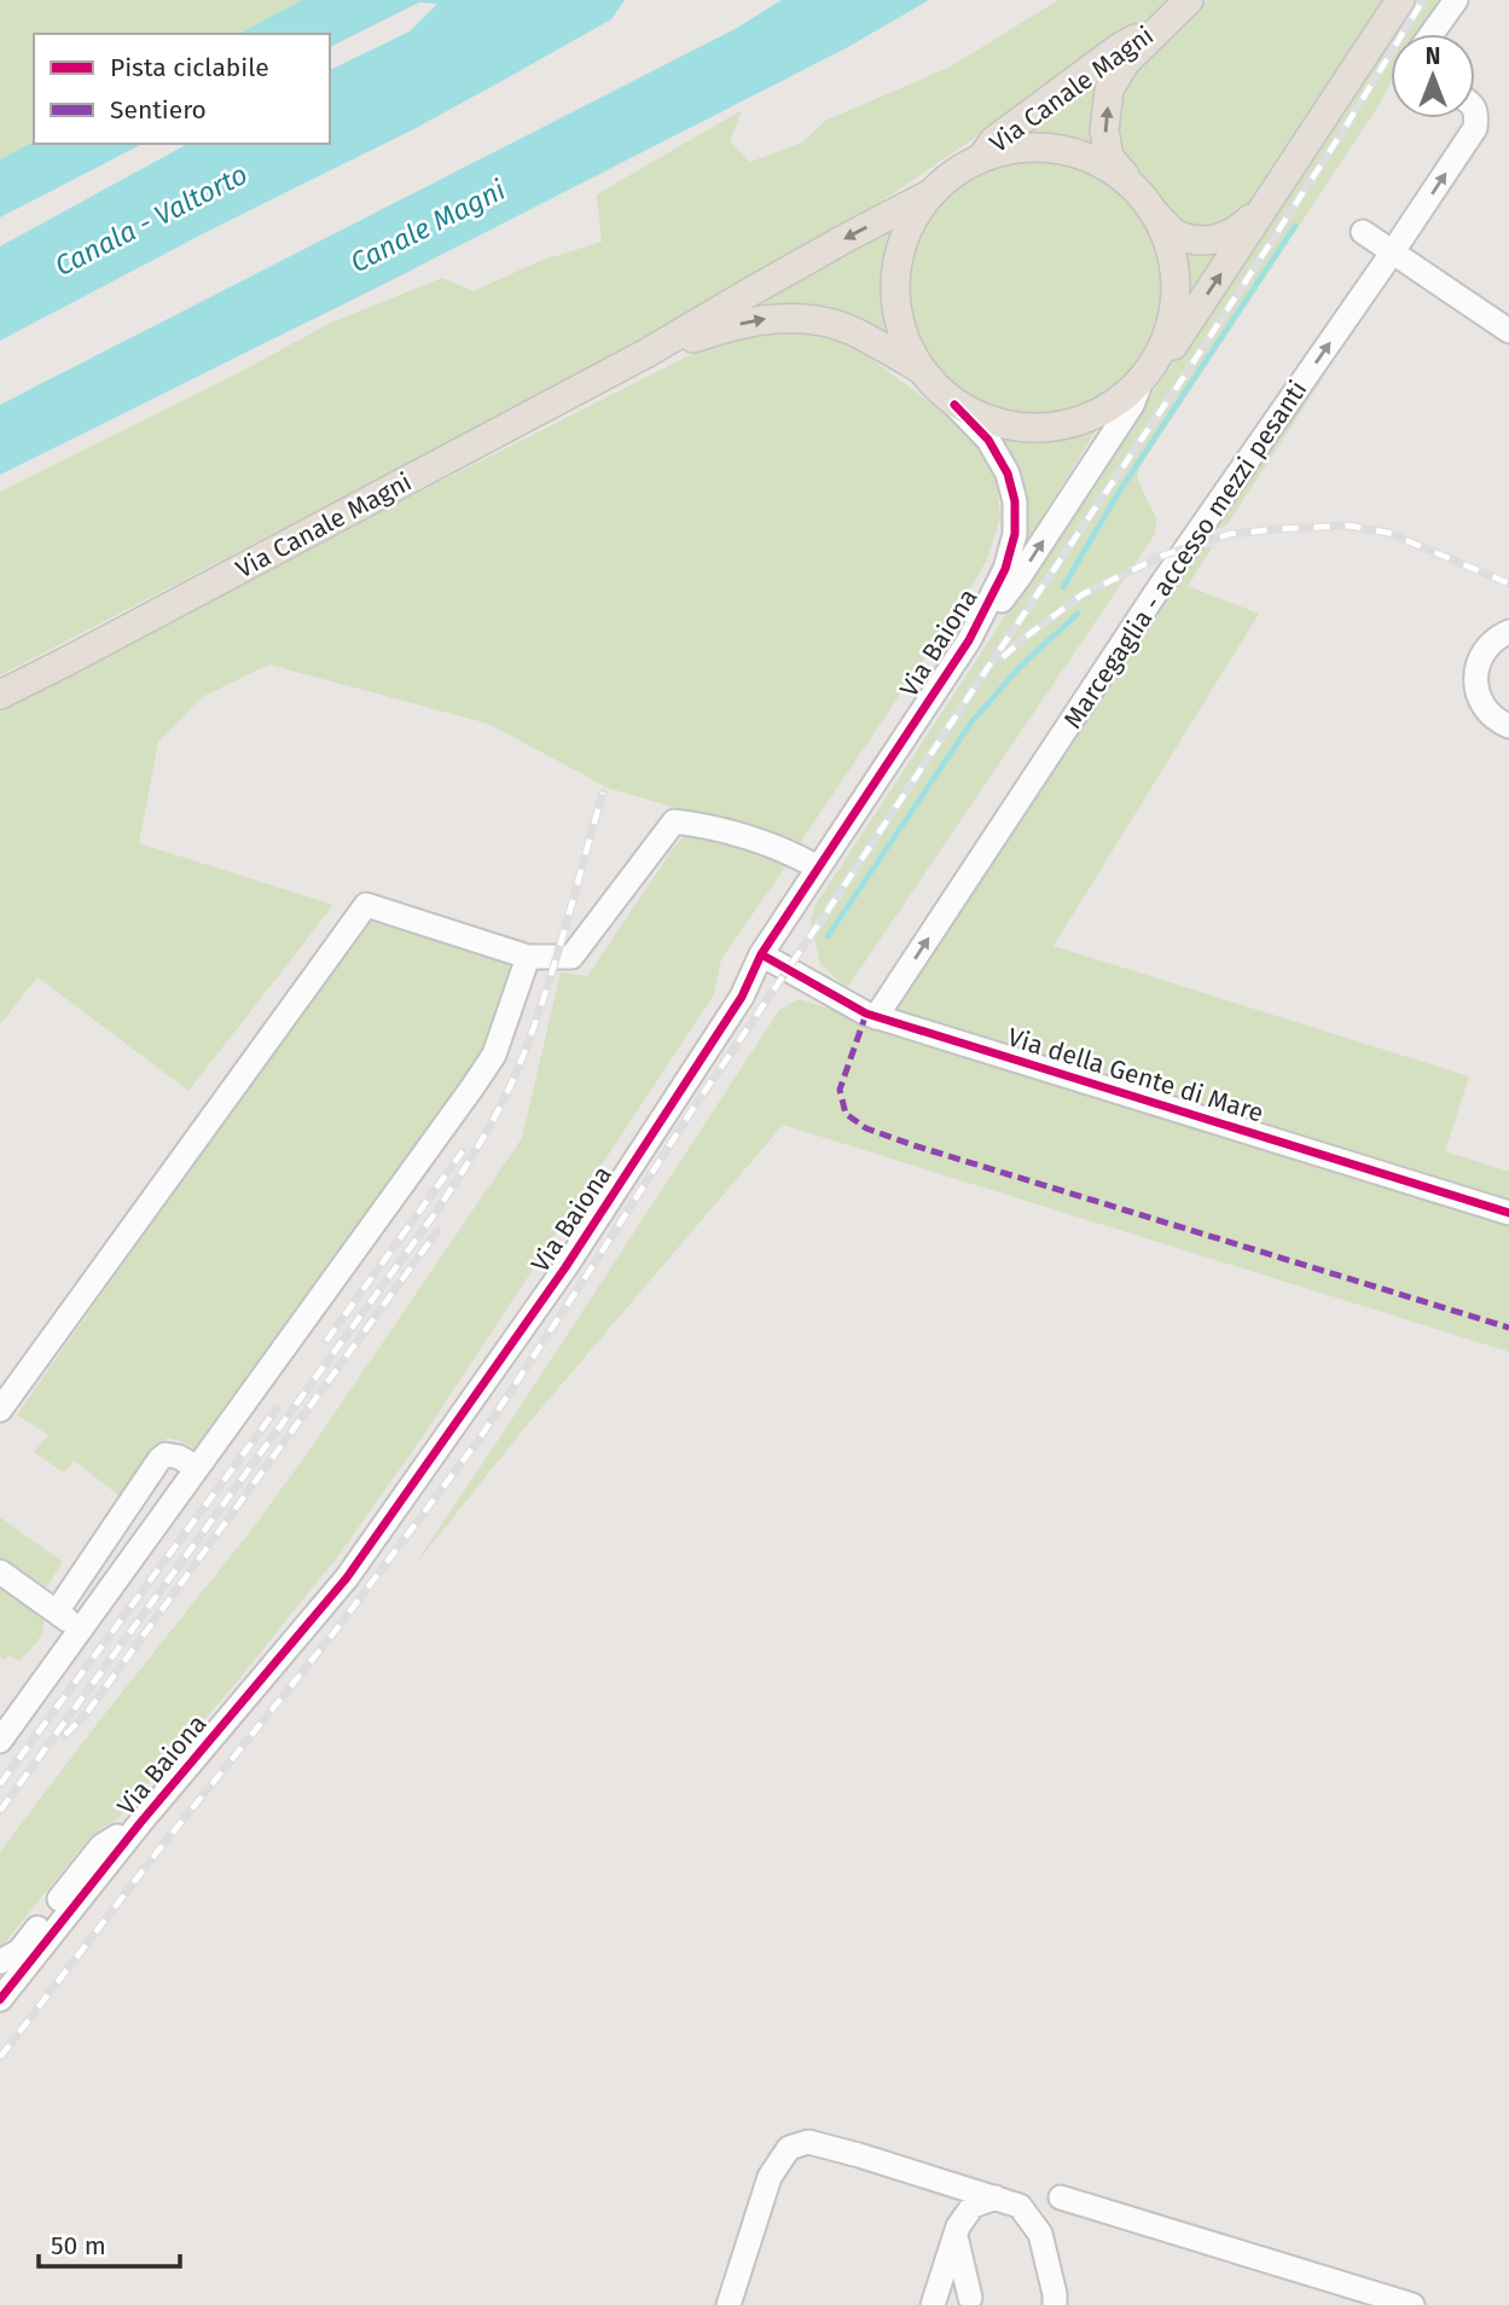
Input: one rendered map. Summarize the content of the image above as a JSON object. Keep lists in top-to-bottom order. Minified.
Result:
{"streets":{"main road":["Via Canale Magni","Via Baiona"],"street":["Marcegaglia - accesso mezzi pesanti","Via della Gente di Mare"]},"crossings":[["Via Canale Magni","Via Baiona"],["Marcegaglia - accesso mezzi pesanti","Via della Gente di Mare"],["Via Baiona","Via della Gente di Mare"]],"one_way":["Marcegaglia - accesso mezzi pesanti"],"water":["Canala - Valtorto","Canale Magni"],"legend":["Pista ciclabile","Sentiero"],"scale_bar":"50 m","north":"top"}
